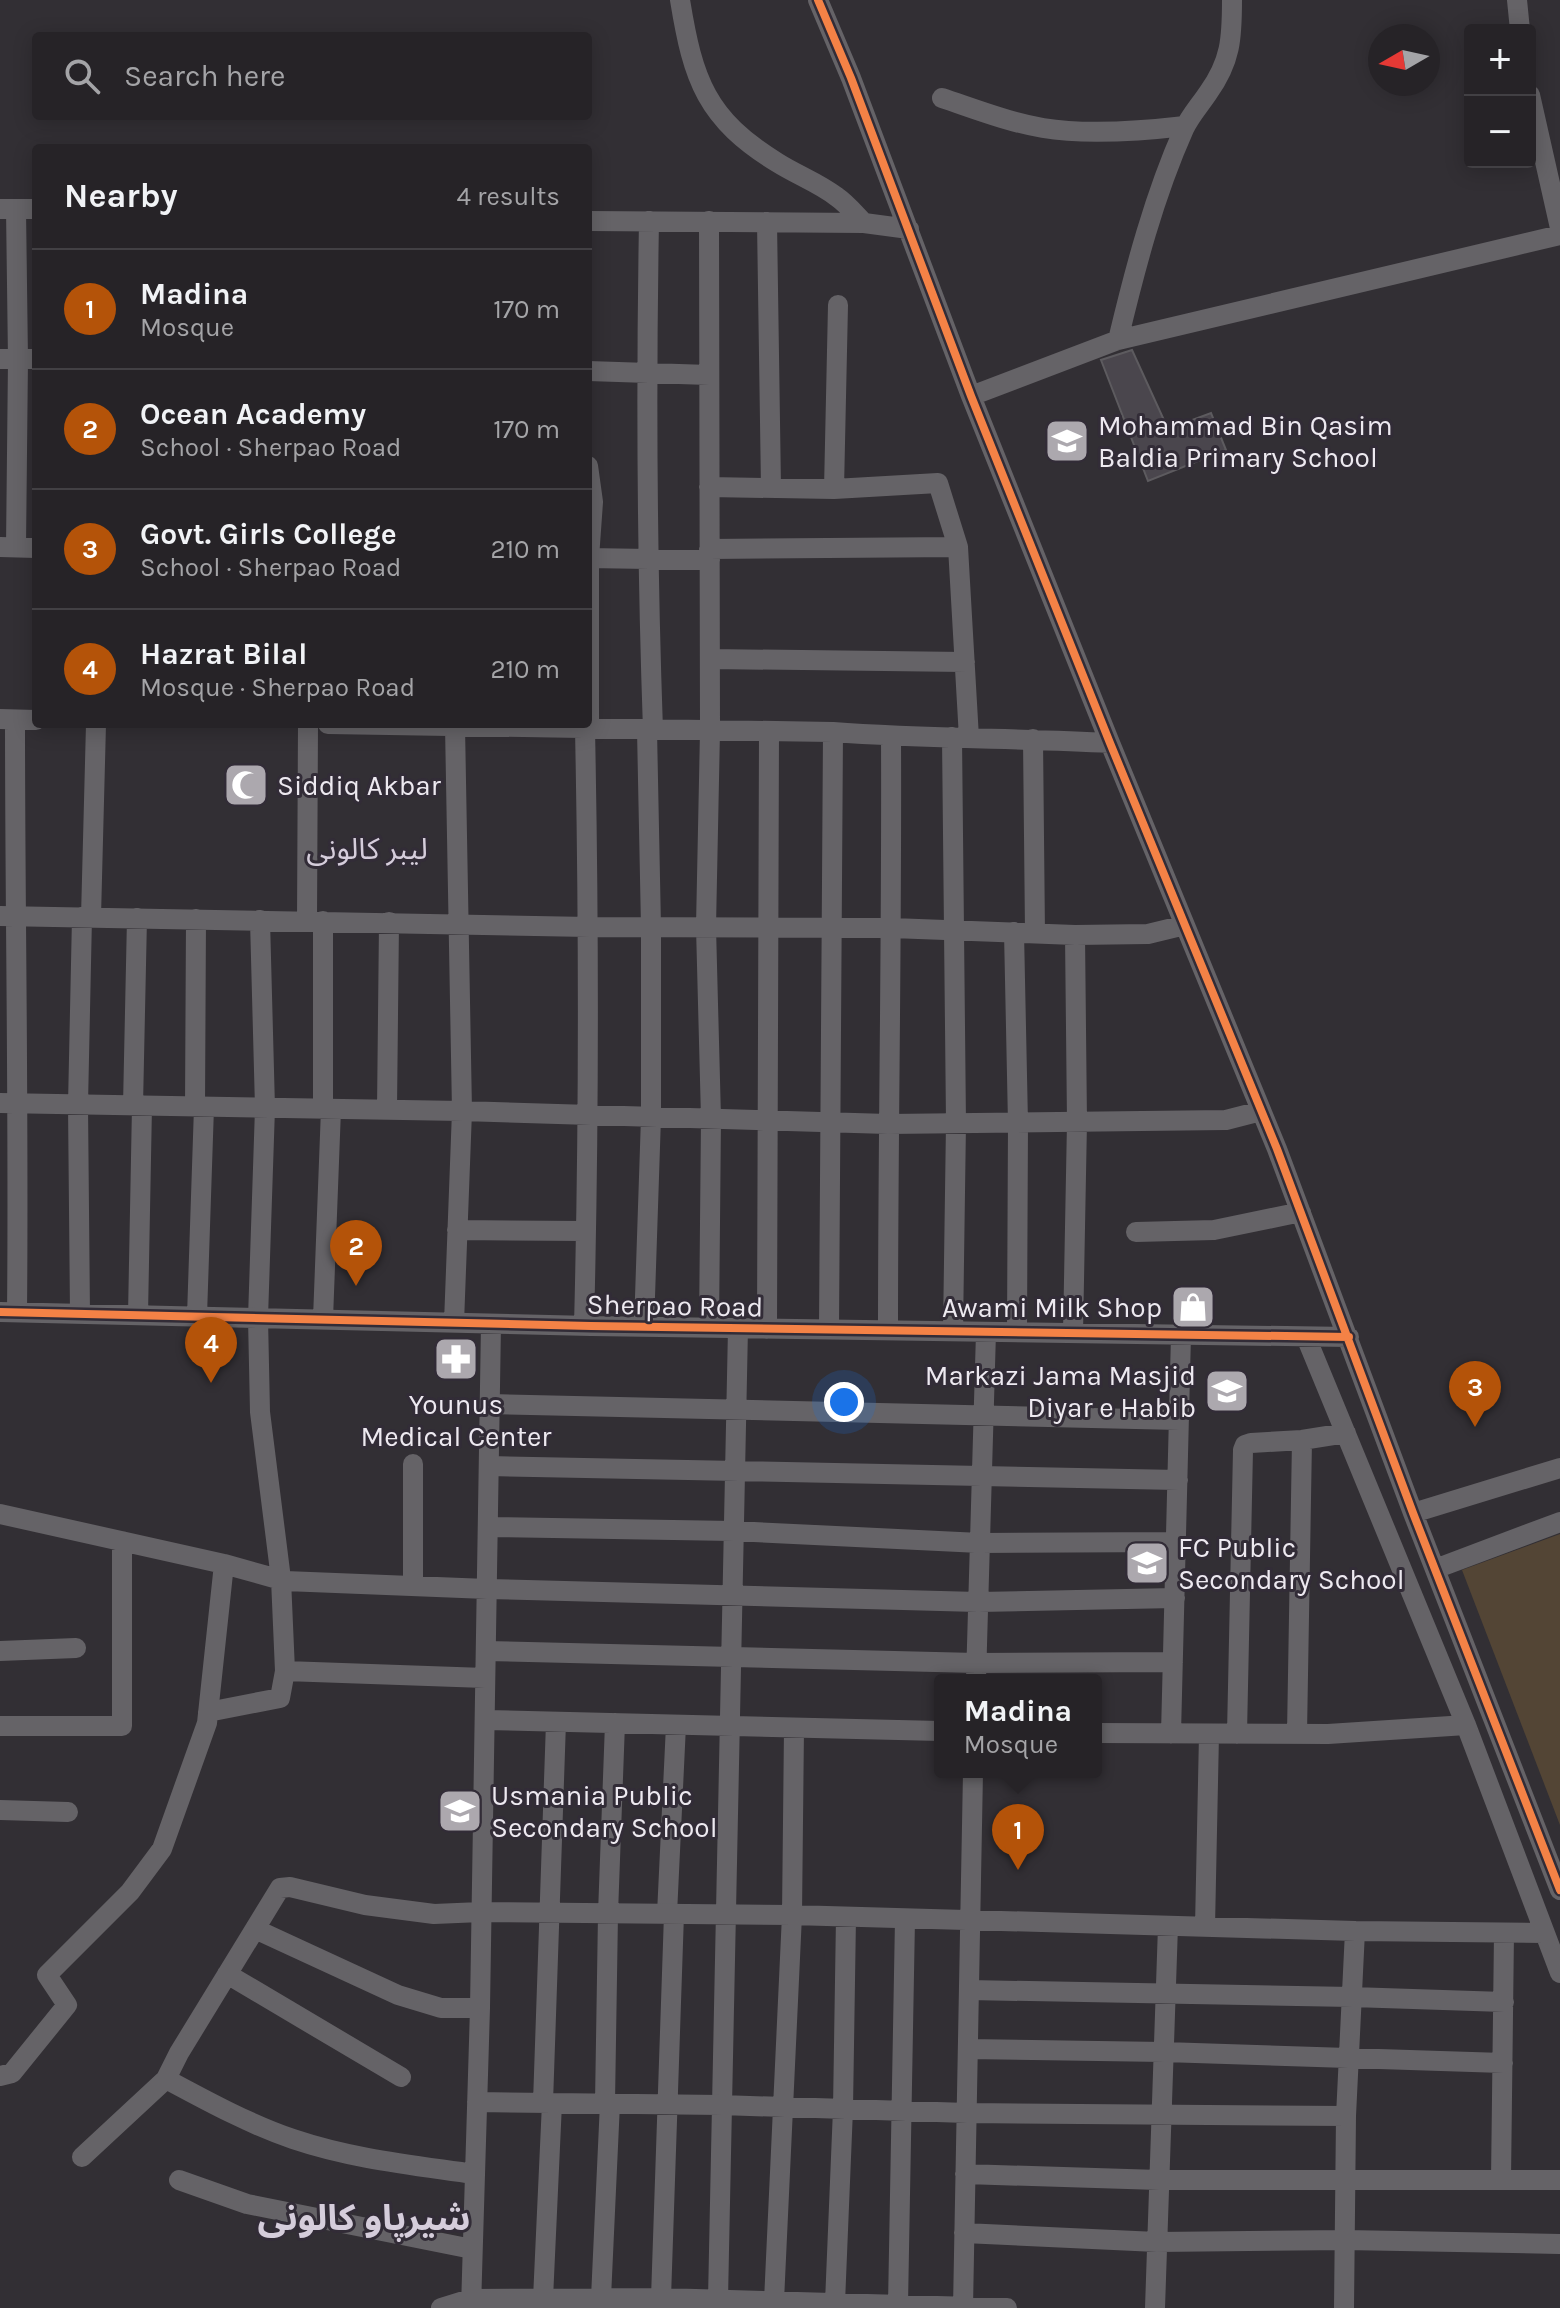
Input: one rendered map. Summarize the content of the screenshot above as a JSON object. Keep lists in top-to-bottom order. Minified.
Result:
{"streets":{"street":["Sherpao Road"]},"districts":["لیبر کالونی","شیرپاو کالونی"],"places":{"school or university":["Mohammad Bin Qasim Baldia Primary School","Markazi Jama Masjid Diyar e Habib","FC Public Secondary School","Usmania Public Secondary School"],"mosque":["Siddiq Akbar"],"shop":["Awami Milk Shop"],"pharmacy":["Younus Medical Center"]},"north":"left","page":{"map_buttons":["+","−"],"search":"Search here","heading":["Nearby","4 results"],"list":[{"mark":"1","name":"Madina","note":"Mosque","value":"170 m"},{"mark":"2","name":"Ocean Academy","note":"School · Sherpao Road","value":"170 m"},{"mark":"3","name":"Govt. Girls College","note":"School · Sherpao Road","value":"210 m"},{"mark":"4","name":"Hazrat Bilal","note":"Mosque · Sherpao Road","value":"210 m"}],"pins":["2","4","3","1"],"popup":["Madina","Mosque"]}}
